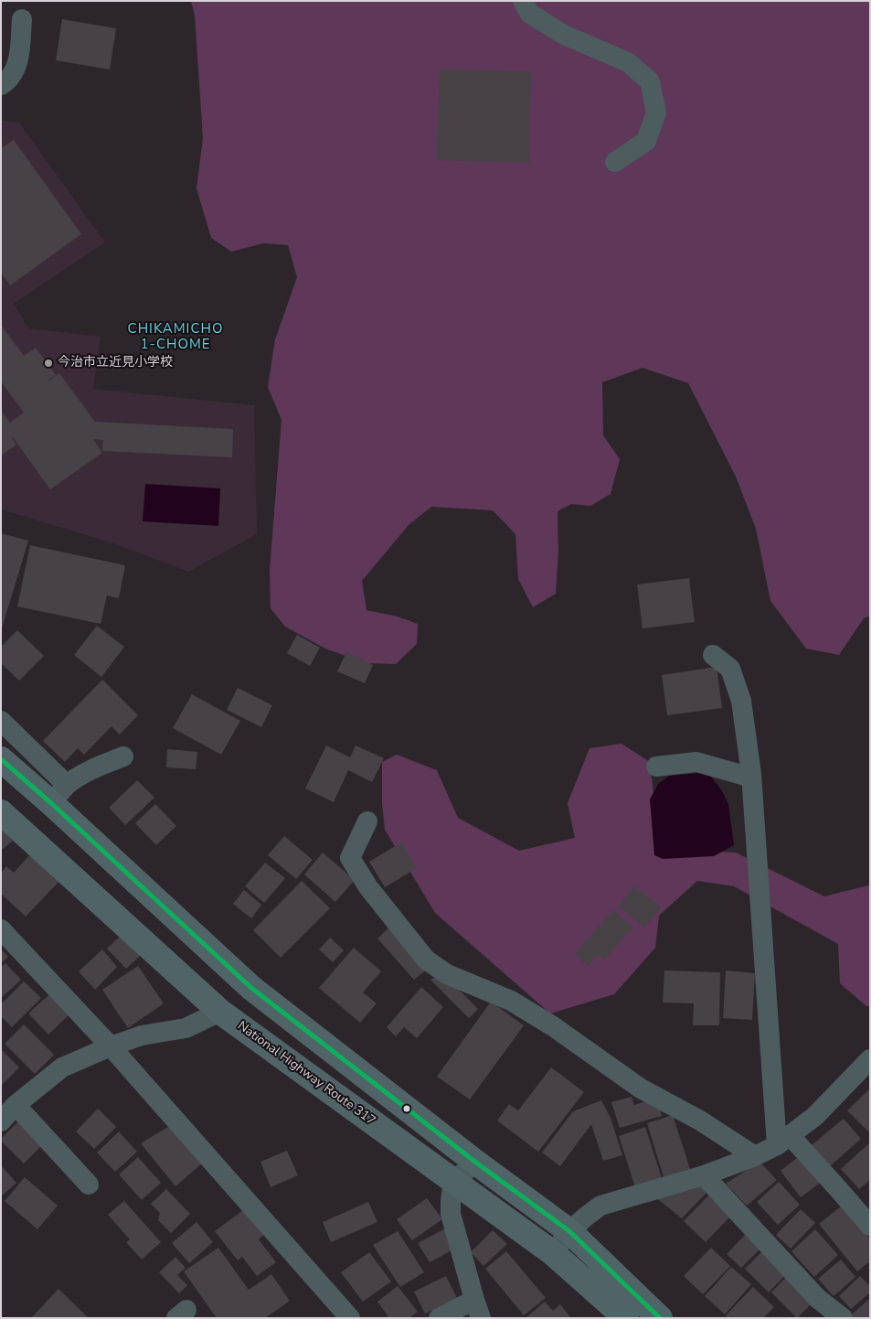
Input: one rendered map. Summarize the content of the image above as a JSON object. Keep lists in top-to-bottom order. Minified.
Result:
{"streets":{"highway":["National Highway Route 317"]},"districts":["CHIKAMICHO 1-CHOME"],"places":["今治市立近見小学校"]}
